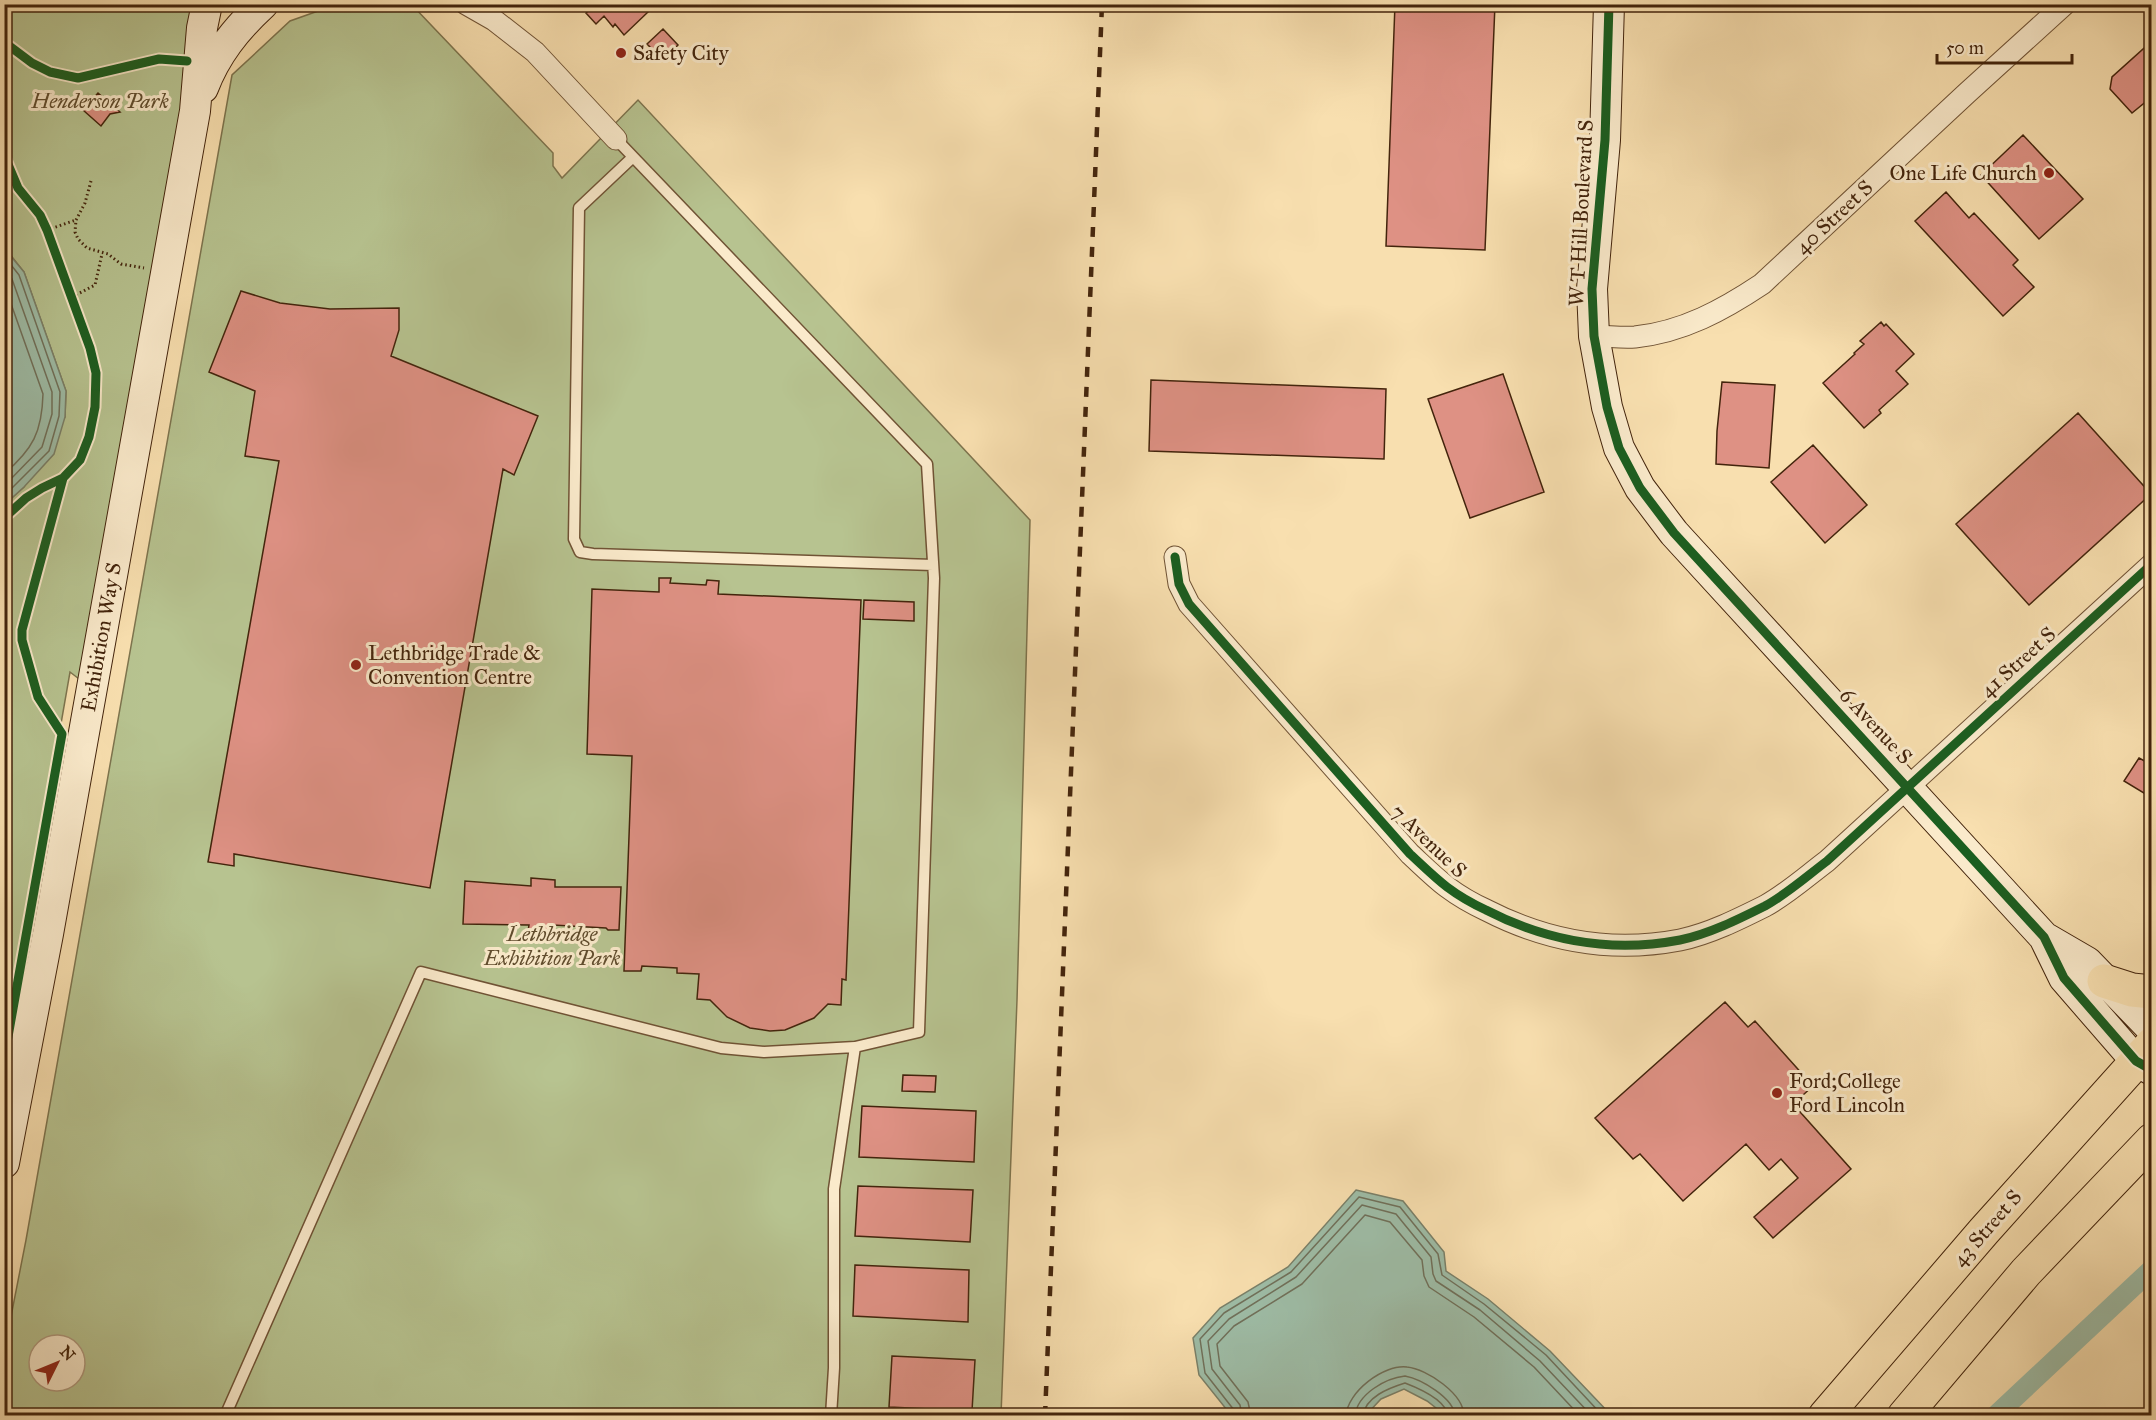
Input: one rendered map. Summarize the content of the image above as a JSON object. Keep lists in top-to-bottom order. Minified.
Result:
{"streets":{"highway":["43 Street S"],"street":["W T Hill Boulevard S","40 Street S","Exhibition Way S","41 Street S","6 Avenue S","7 Avenue S"]},"crossings":[["W T Hill Boulevard S","40 Street S"],["W T Hill Boulevard S","6 Avenue S"],["41 Street S","6 Avenue S"],["41 Street S","7 Avenue S"],["6 Avenue S","7 Avenue S"],["6 Avenue S","43 Street S"]],"parks":["Henderson Park","Lethbridge Exhibition Park"],"places":["Safety City","One Life Church","Lethbridge Trade & Convention Centre","Ford;College Ford Lincoln"],"scale_bar":"50 m","north":"top right"}
